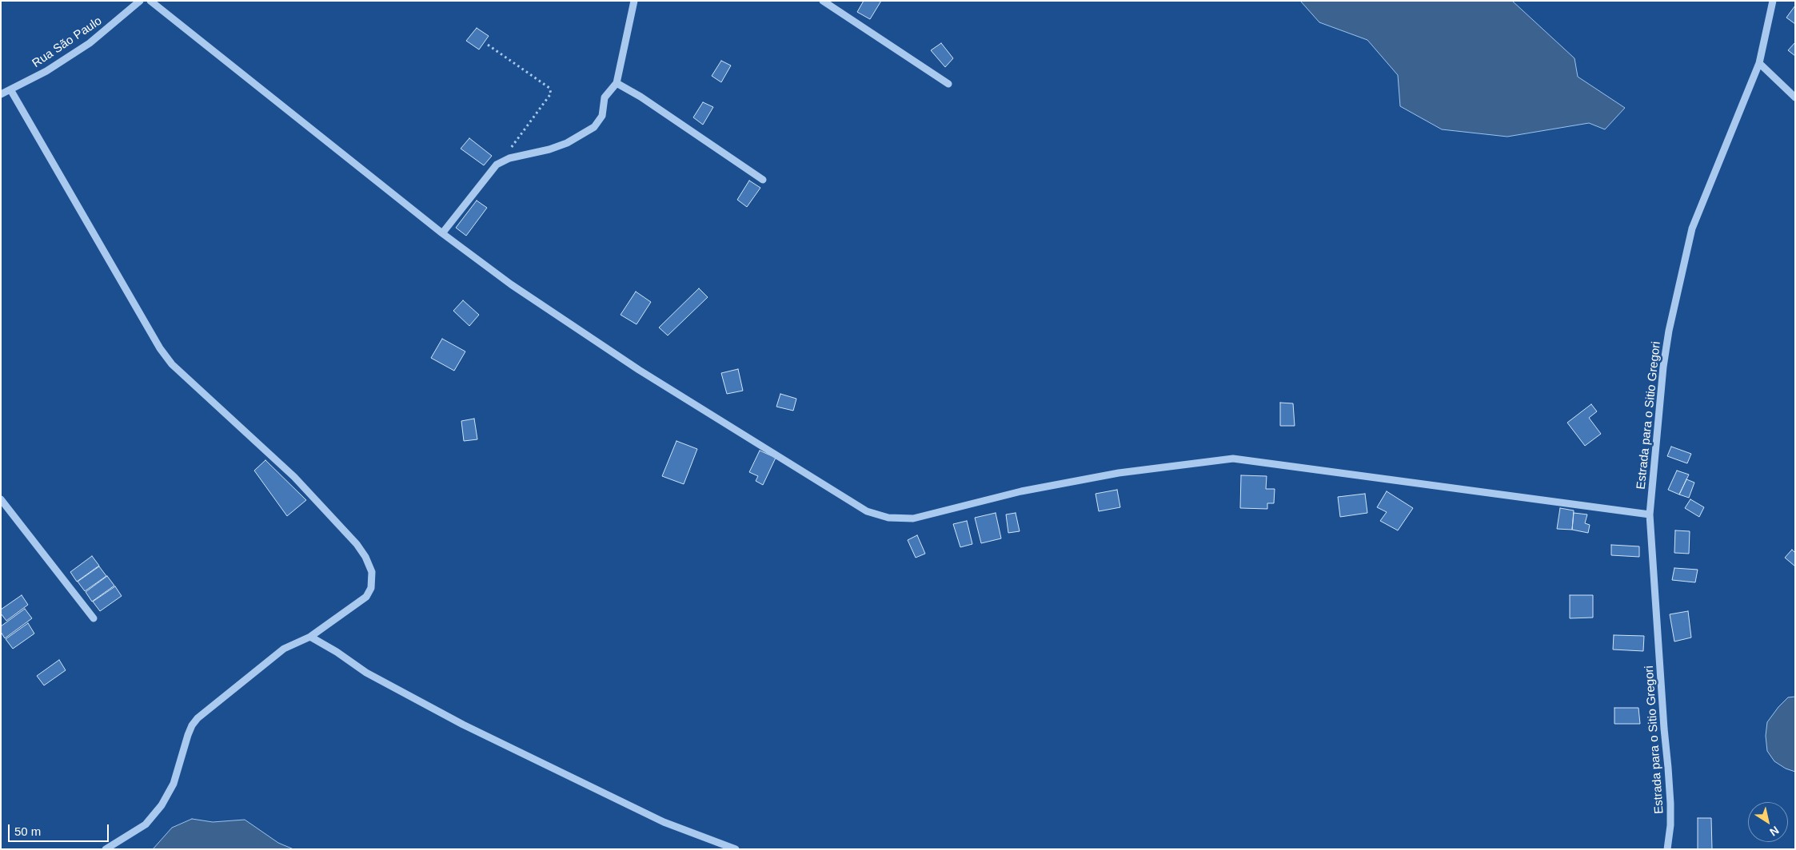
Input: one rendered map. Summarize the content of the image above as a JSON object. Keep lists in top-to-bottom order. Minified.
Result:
{"streets":{"street":["Rua São Paulo","Estrada para o Sitio Gregori"]},"scale_bar":"50 m","north":"bottom right"}
